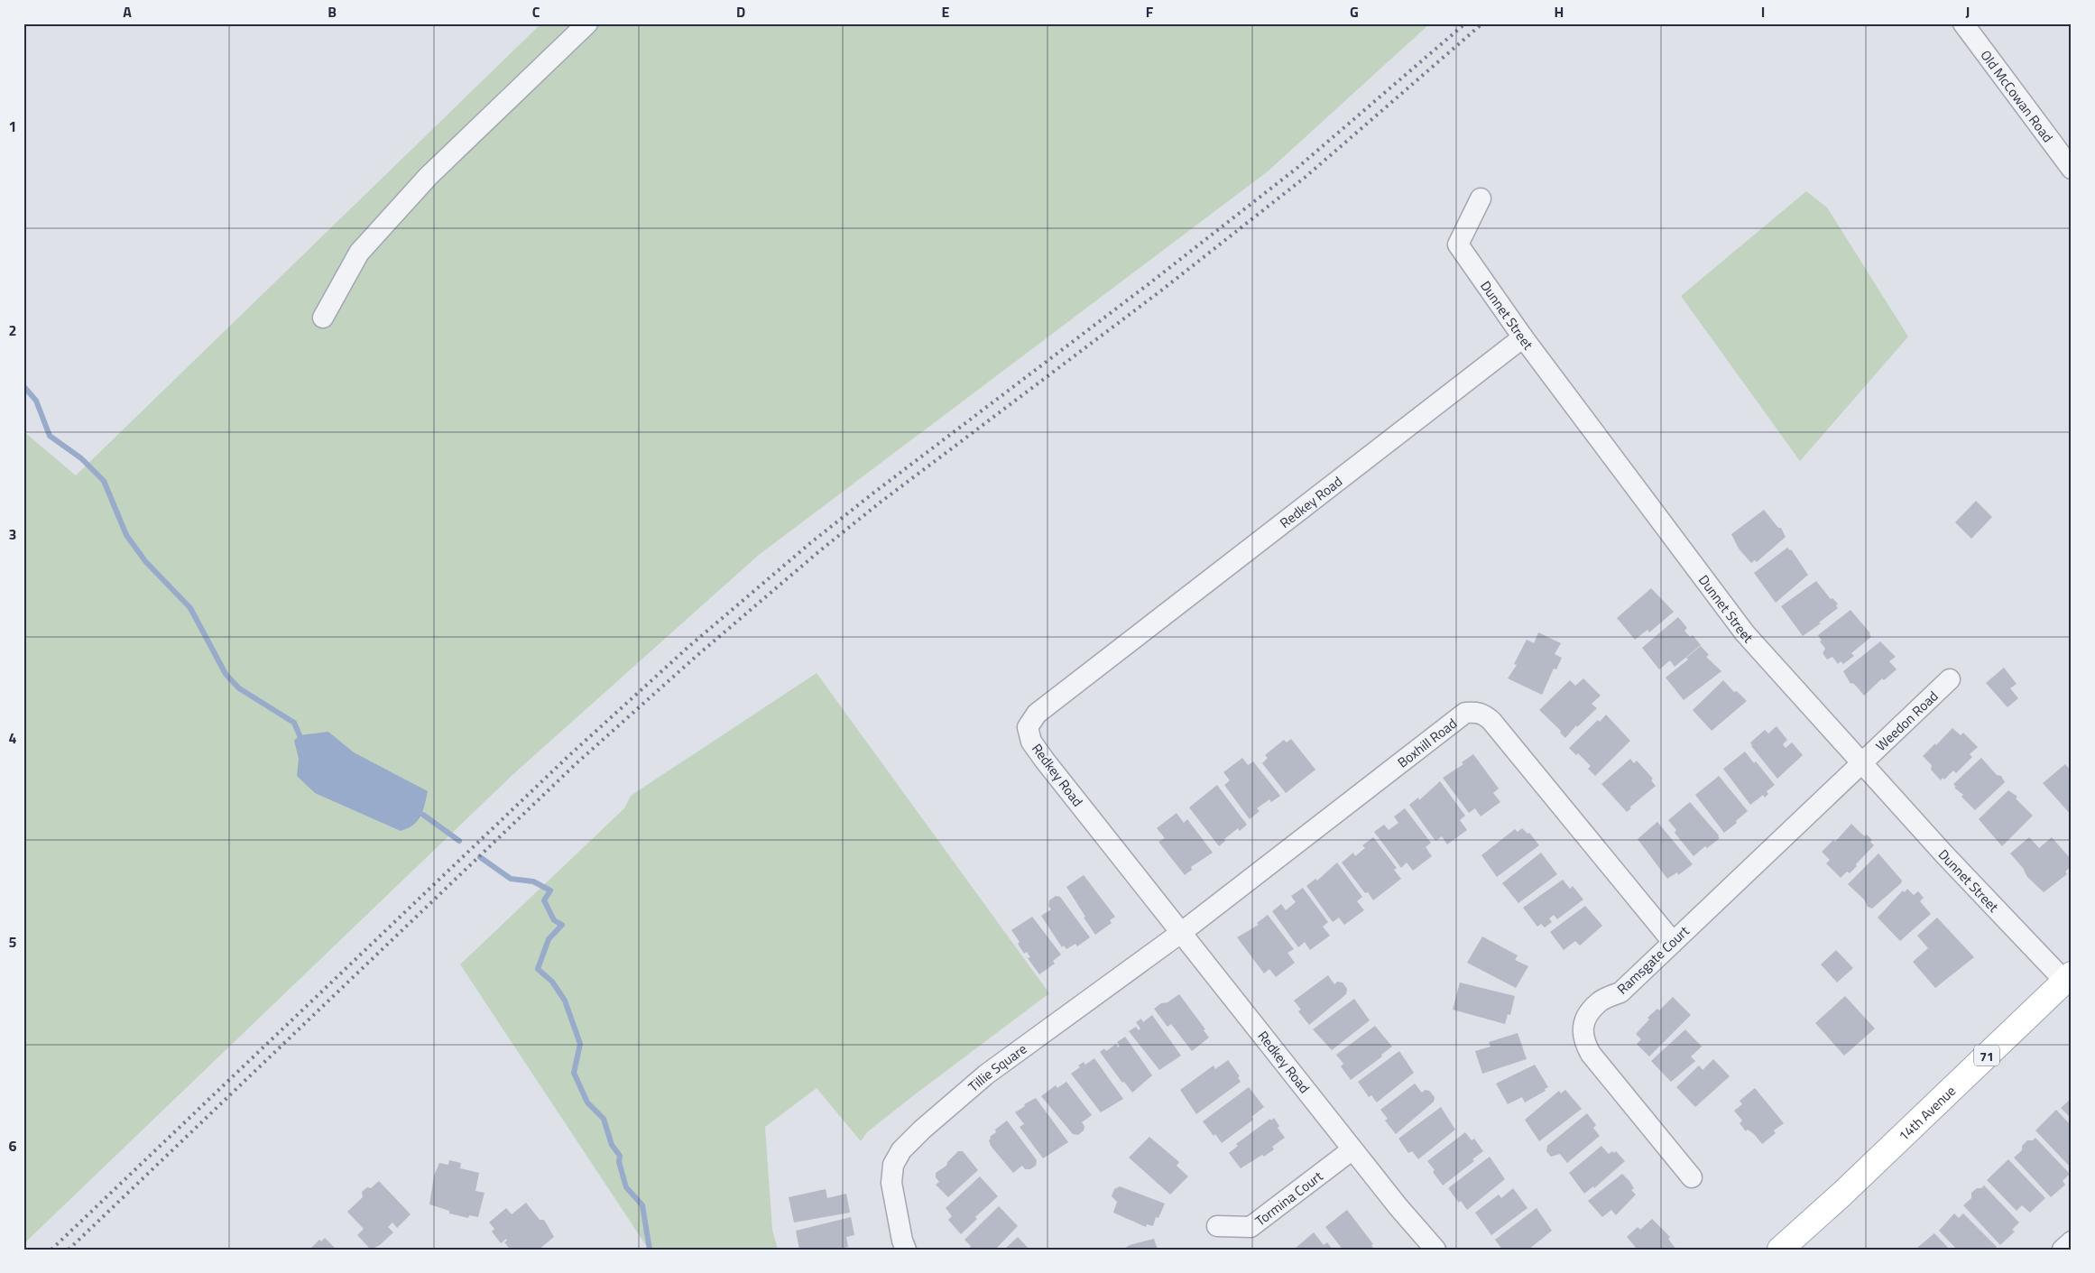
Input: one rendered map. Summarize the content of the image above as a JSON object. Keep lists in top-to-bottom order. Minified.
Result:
{"streets":{"main road":["71","14th Avenue"],"street":["Old McCowan Road","Dunnet Street","Redkey Road","Weedon Road","Boxhill Road","Ramsgate Court","Tillie Square","Tormina Court"]},"crossings":[["Dunnet Street","Redkey Road"],["Dunnet Street","Weedon Road"],["Dunnet Street","Ramsgate Court"],["Dunnet Street","14th Avenue"],["Redkey Road","Boxhill Road"],["Redkey Road","Tillie Square"],["Redkey Road","Tormina Court"],["Weedon Road","Ramsgate Court"],["Boxhill Road","Ramsgate Court"],["Boxhill Road","Tillie Square"]],"grid":{"columns":["A","B","C","D","E","F","G","H","I","J"],"rows":["1","2","3","4","5","6"]}}
